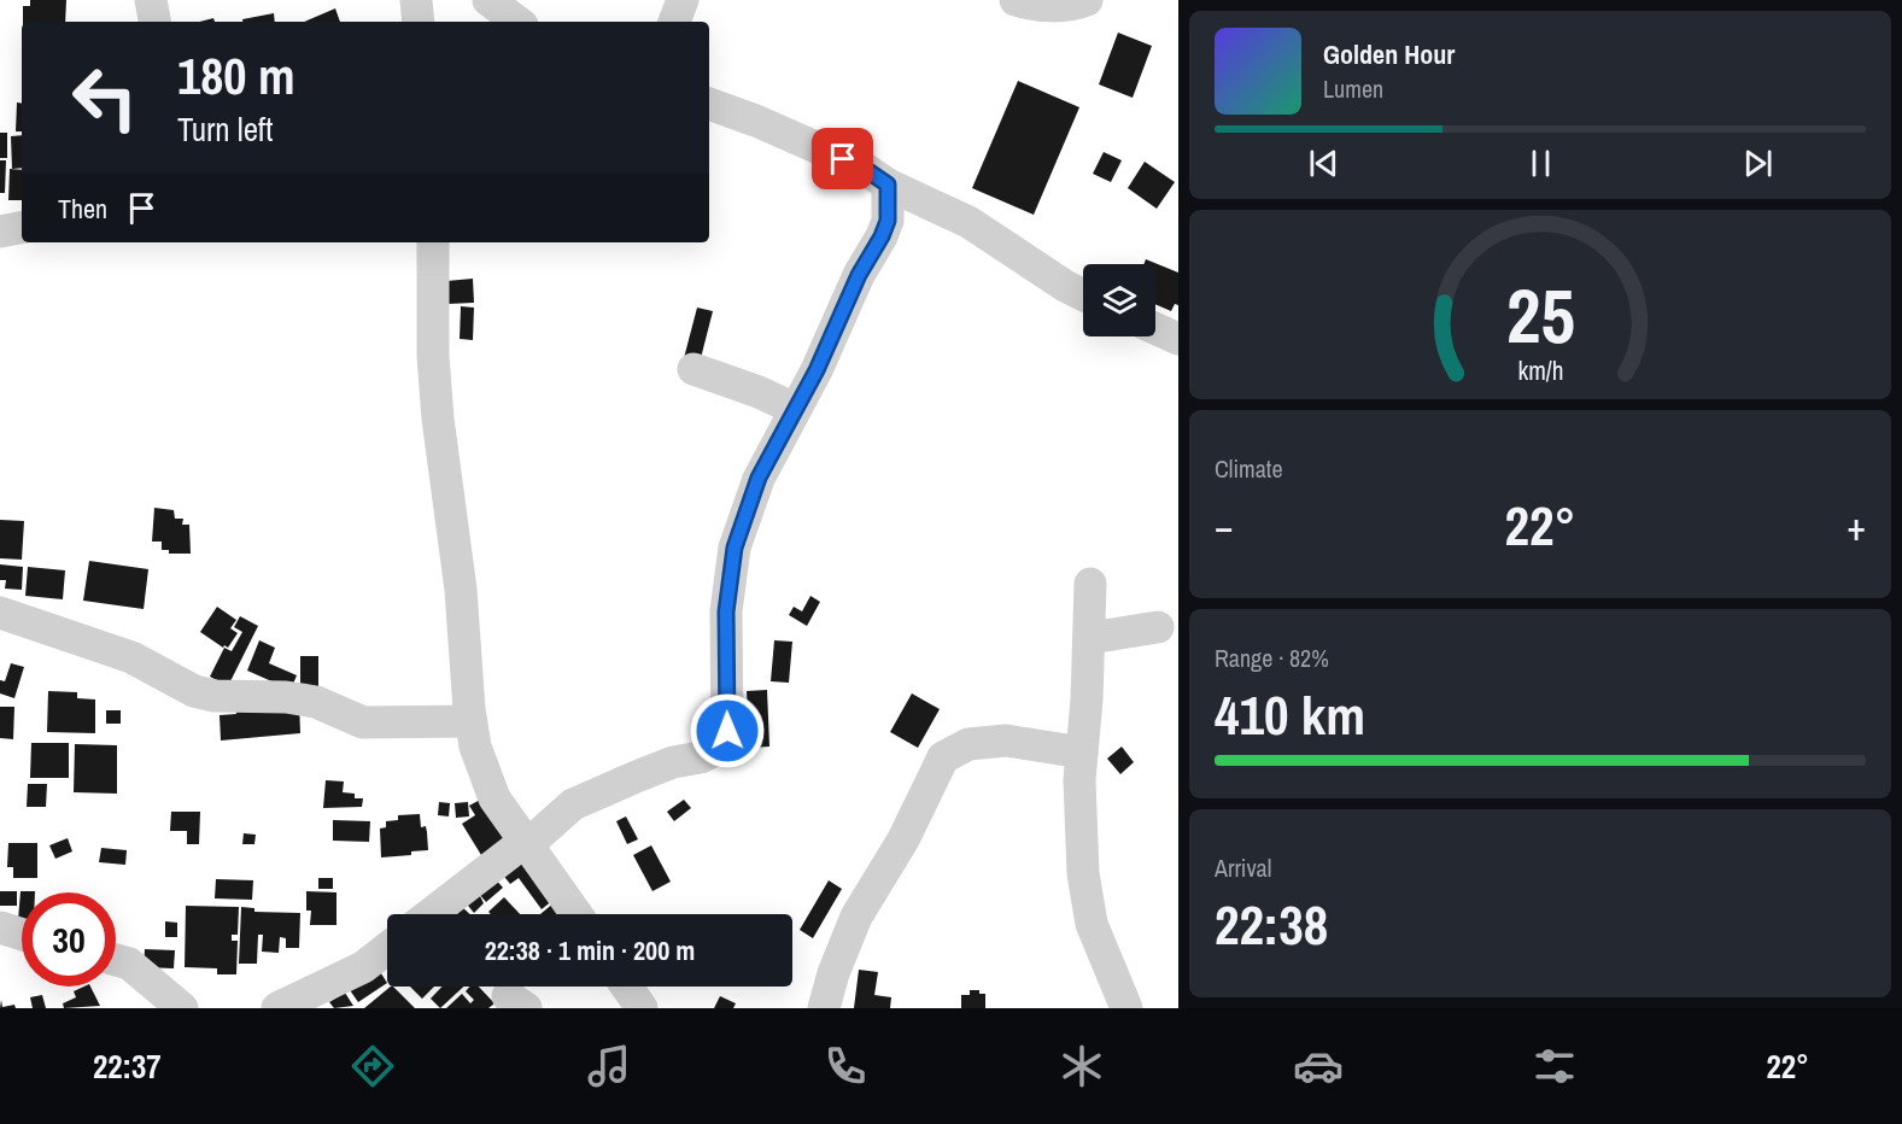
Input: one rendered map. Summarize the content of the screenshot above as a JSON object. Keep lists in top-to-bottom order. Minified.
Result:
{"page":{"turn":["180 m","Turn left"],"song":["Golden Hour","Lumen"],"then":"Then","tile":["Climate",["Range · 82%","410 km"],["Arrival","22:38"]],"heat":["−","22°","+"],"limit":"30","trip":"22:38 · 1 min · 200 m","tabs":["22:37","22°"],"gauge":["25","km/h"]}}
